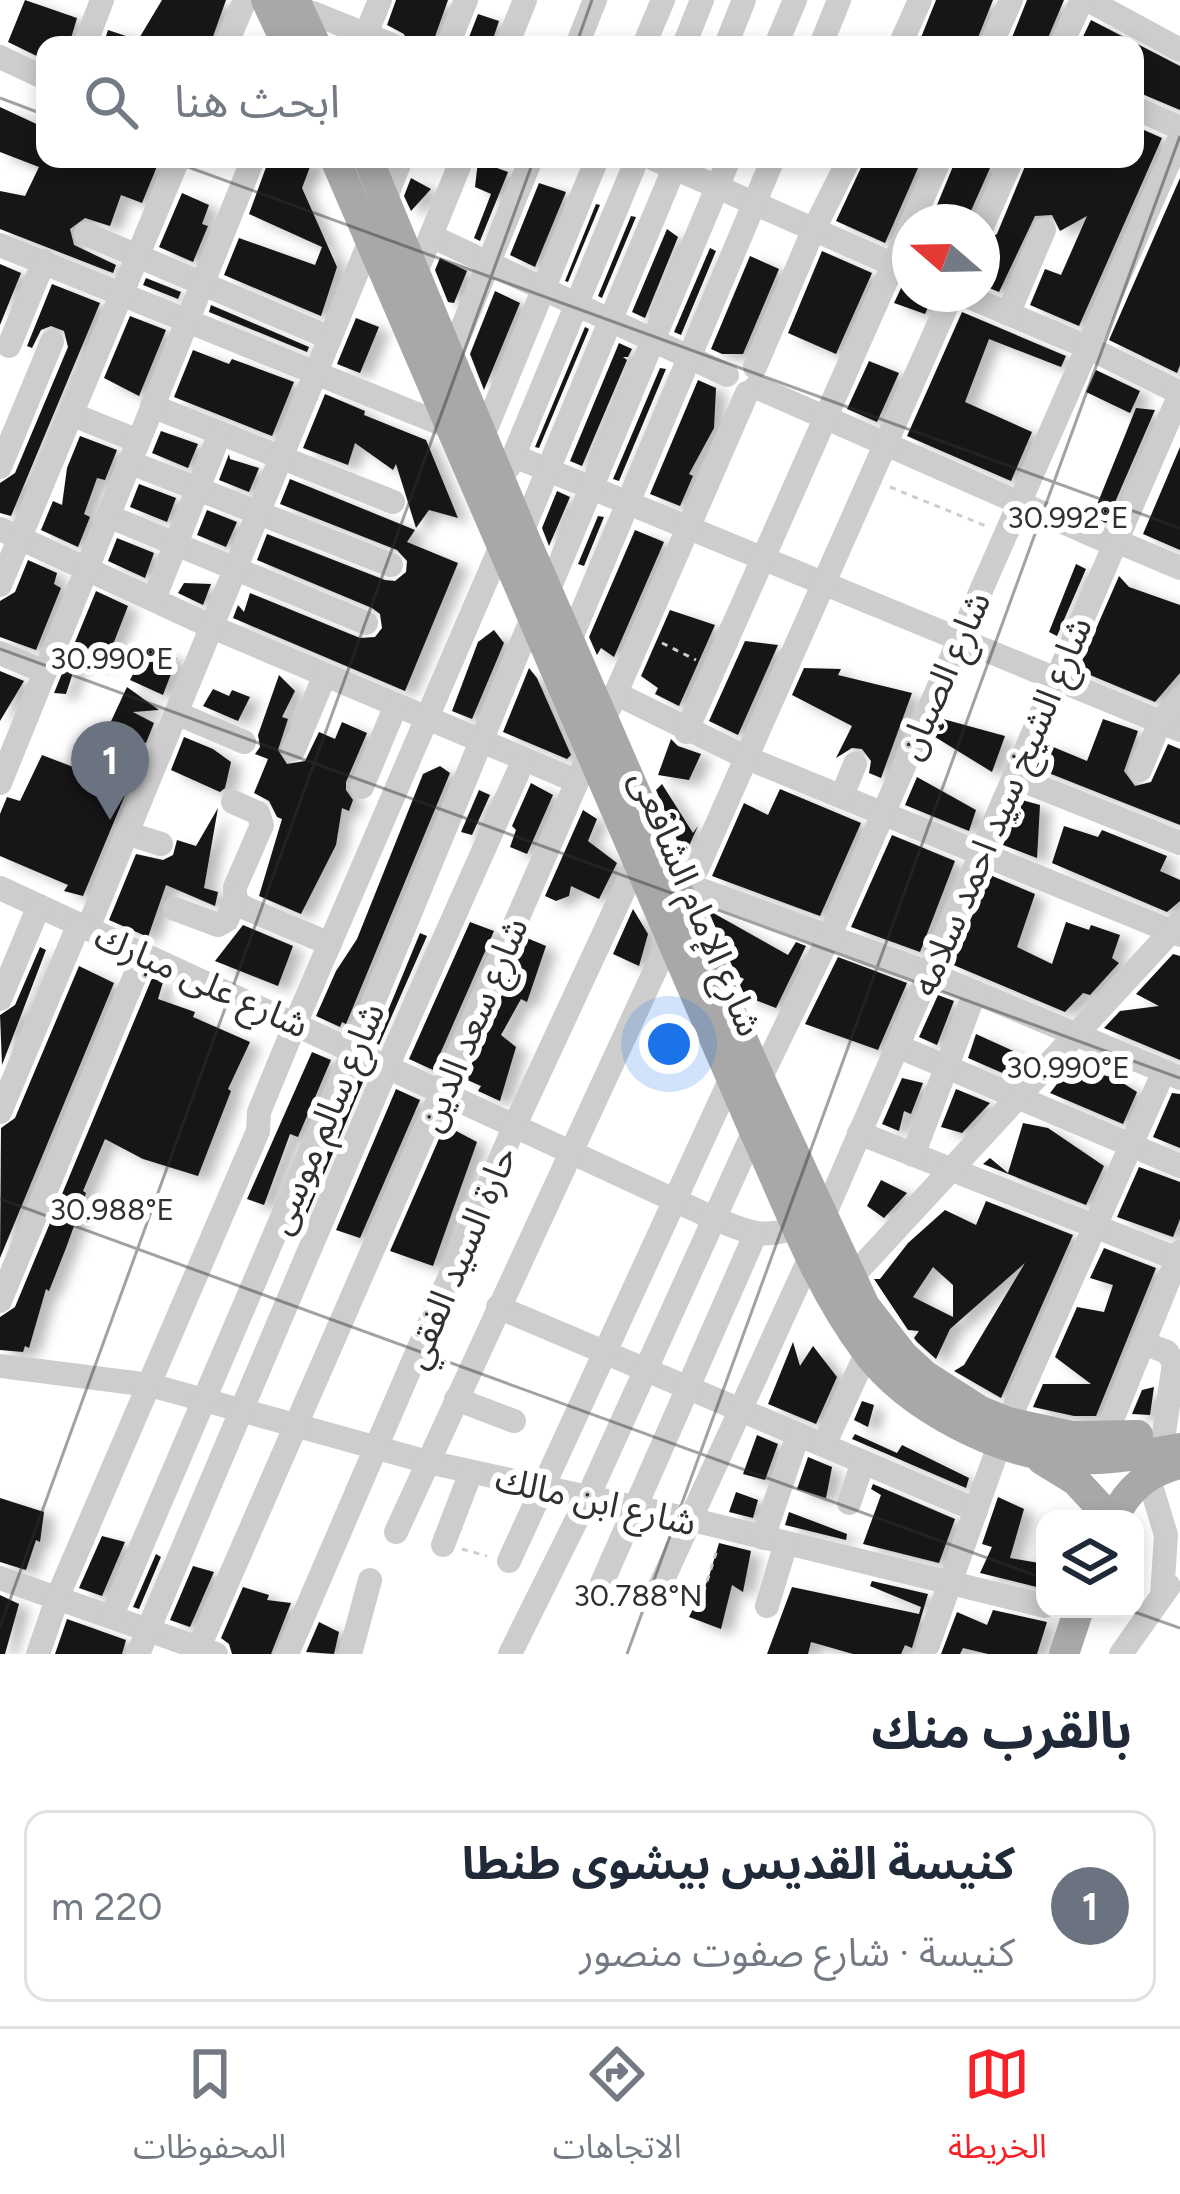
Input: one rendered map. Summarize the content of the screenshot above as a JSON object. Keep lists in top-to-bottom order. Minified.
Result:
{"streets":{"main road":["شارع الإمام الشافعى"],"street":["شارع الصبان","شارع الشيخ سيد احمد سلامه","شارع على مبارك","شارع سعد الدين","شارع سالم موسى","حارة السيد الفقي","شارع ابن مالك"]},"crossings":[["شارع الصبان","شارع الإمام الشافعى"],["شارع الصبان","شارع على مبارك"],["شارع الصبان","شارع ابن مالك"],["شارع الشيخ سيد احمد سلامه","شارع الإمام الشافعى"],["شارع الشيخ سيد احمد سلامه","شارع ابن مالك"],["شارع الإمام الشافعى","شارع سعد الدين"],["شارع الإمام الشافعى","شارع سالم موسى"],["شارع الإمام الشافعى","حارة السيد الفقي"],["شارع على مبارك","شارع سعد الدين"],["شارع على مبارك","شارع سالم موسى"],["شارع على مبارك","حارة السيد الفقي"],["شارع سعد الدين","شارع ابن مالك"],["شارع سالم موسى","شارع ابن مالك"],["حارة السيد الفقي","شارع ابن مالك"]],"north":"left","page":{"search":"ابحث هنا","pins":"1","heading":"بالقرب منك","list":[{"mark":"1","name":"كنيسة القديس بيشوى طنطا","note":"كنيسة · شارع صفوت منصور","value":"220 m"}],"nav":["الخريطة","الاتجاهات","المحفوظات"]},"coordinates":["30.992°E","30.990°E","30.988°E","30.788°N"]}
